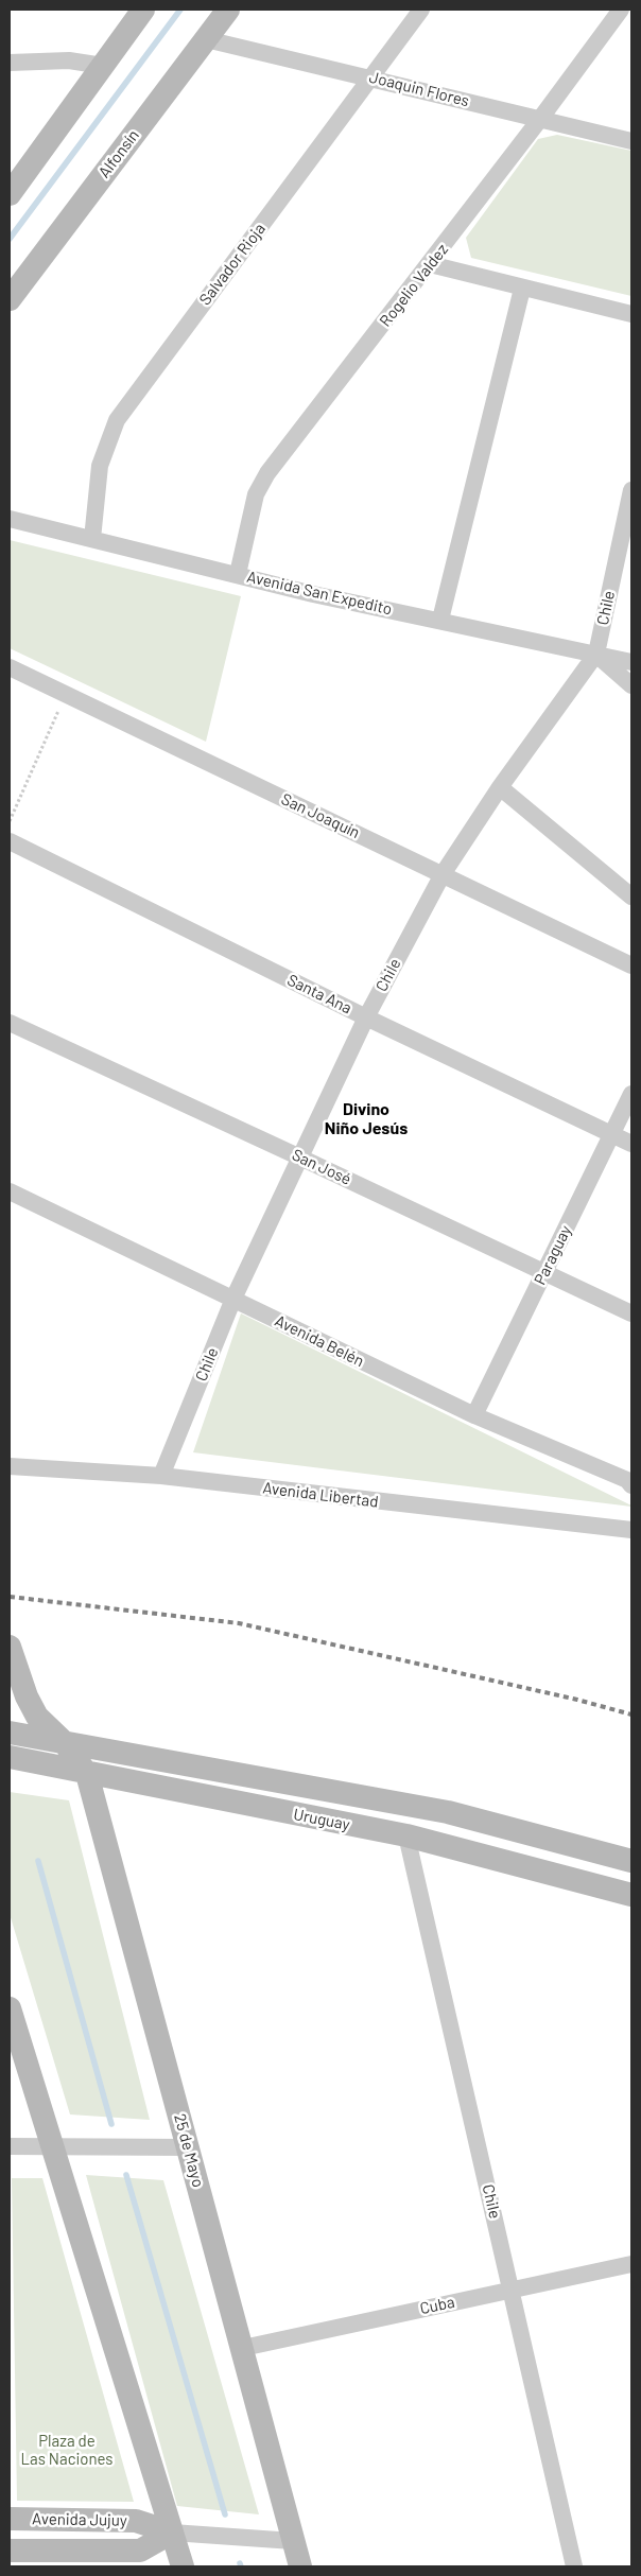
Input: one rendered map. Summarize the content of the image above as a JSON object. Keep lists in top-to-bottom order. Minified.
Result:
{"streets":{"street":["Joaquin Flores","Alfonsín","Salvador Rioja","Rogelio Valdez","Avenida San Expedito","Chile","San Joaquín","Santa Ana","San José","Paraguay","Avenida Belén","Avenida Libertad","Uruguay","25 de Mayo","Cuba","Avenida Jujuy"]},"crossings":[["Joaquin Flores","Alfonsín"],["Joaquin Flores","Salvador Rioja"],["Joaquin Flores","Rogelio Valdez"],["Salvador Rioja","Avenida San Expedito"],["Rogelio Valdez","Avenida San Expedito"],["Avenida San Expedito","Chile"],["Chile","San Joaquín"],["Chile","Santa Ana"],["Chile","San José"],["Chile","Avenida Belén"],["Chile","Avenida Libertad"],["Chile","Uruguay"],["Chile","Cuba"],["Santa Ana","Paraguay"],["San José","Paraguay"],["Paraguay","Avenida Belén"],["Uruguay","25 de Mayo"],["25 de Mayo","Cuba"]],"districts":["Divino Niño Jesús"],"parks":["Plaza de Las Naciones"]}
